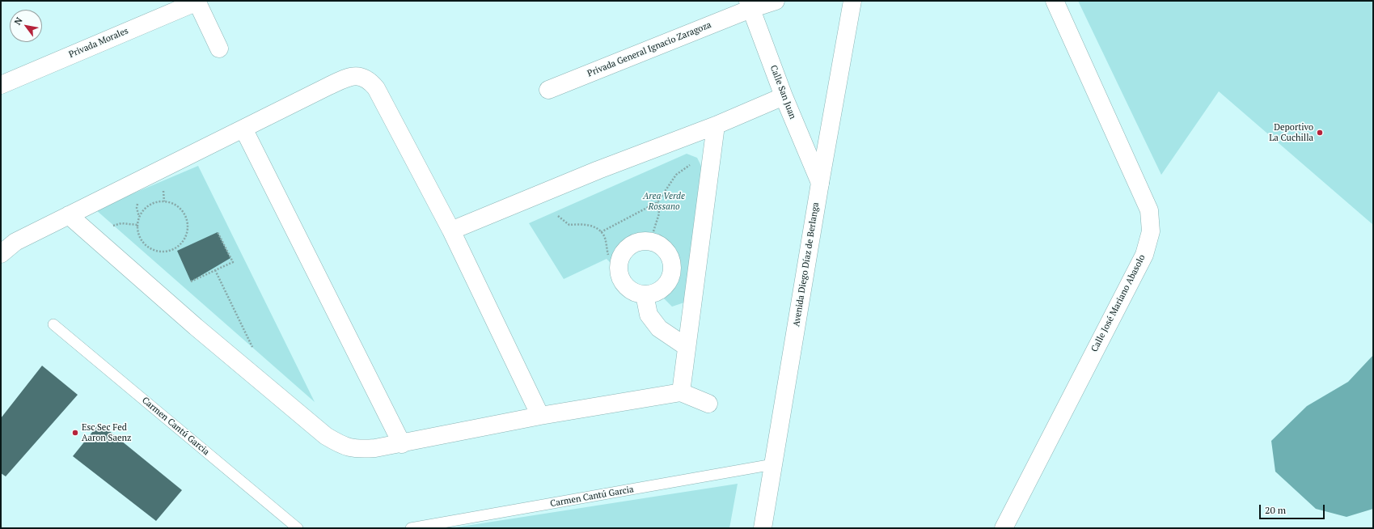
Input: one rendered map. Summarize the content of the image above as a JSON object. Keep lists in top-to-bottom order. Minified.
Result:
{"streets":{"street":["Privada Morales","Privada General Ignacio Zaragoza","Calle San Juan","Avenida Diego Díaz de Berlanga","Calle José Mariano Abasolo"],"lane":["Carmen Cantú Garcia"]},"crossings":[["Privada General Ignacio Zaragoza","Calle San Juan"],["Calle San Juan","Avenida Diego Díaz de Berlanga"],["Avenida Diego Díaz de Berlanga","Carmen Cantú Garcia"]],"parks":["Area Verde Rossano"],"places":["Deportivo La Cuchilla","Esc Sec Fed Aaron Saenz"],"scale_bar":"20 m","north":"top left"}
